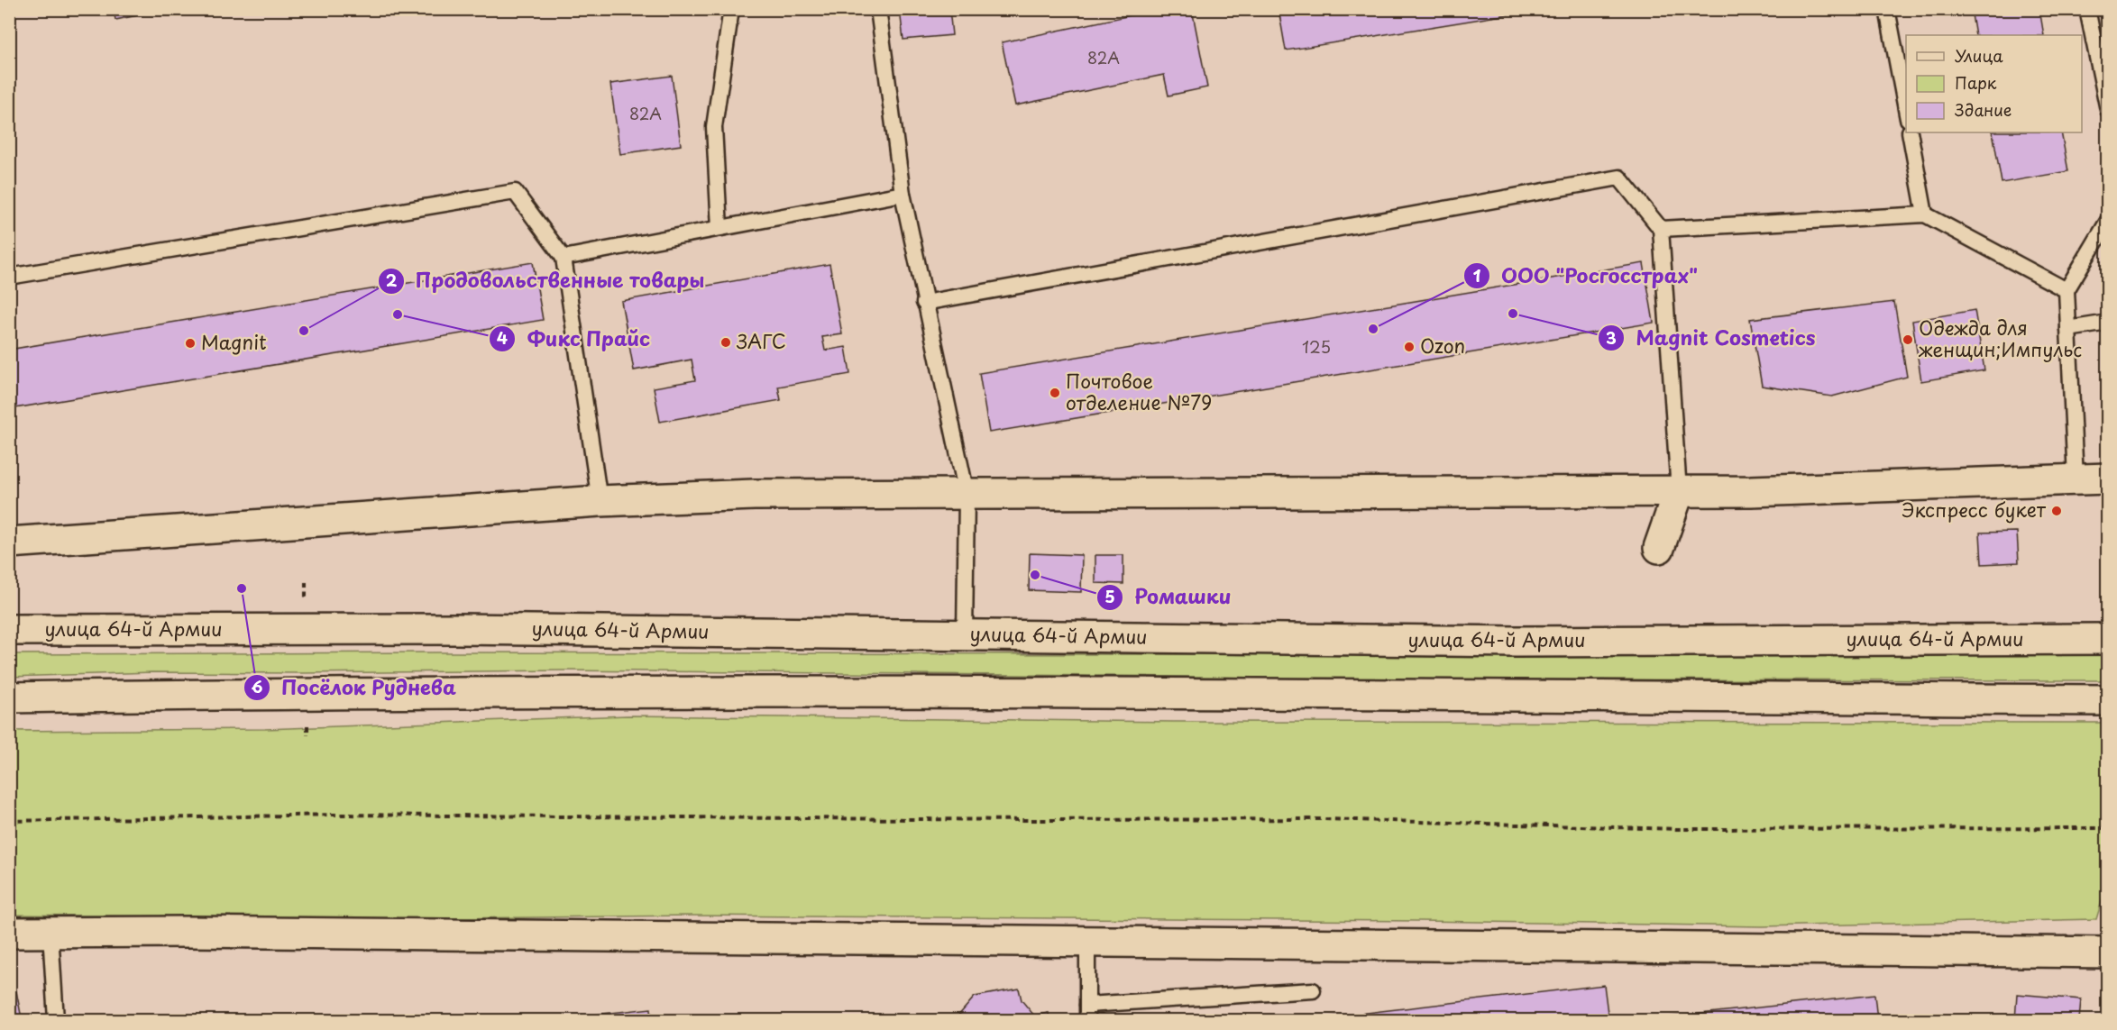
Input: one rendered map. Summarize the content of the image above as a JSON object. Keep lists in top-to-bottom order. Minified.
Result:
{"streets":{"main road":["улица 64-й Армии"]},"places":["Magnit Cosmetics","Фикс Прайс","ООО \"Росгосстрах\"","Продовольственные товары","Одежда для женщин;Импульс","ЗАГС","Magnit","Ozon","Почтовое отделение №79","Экспресс букет","Ромашки","Посёлок Руднева"],"house_numbers":["82А","82А","125"],"legend":["Улица","Парк","Здание"]}
